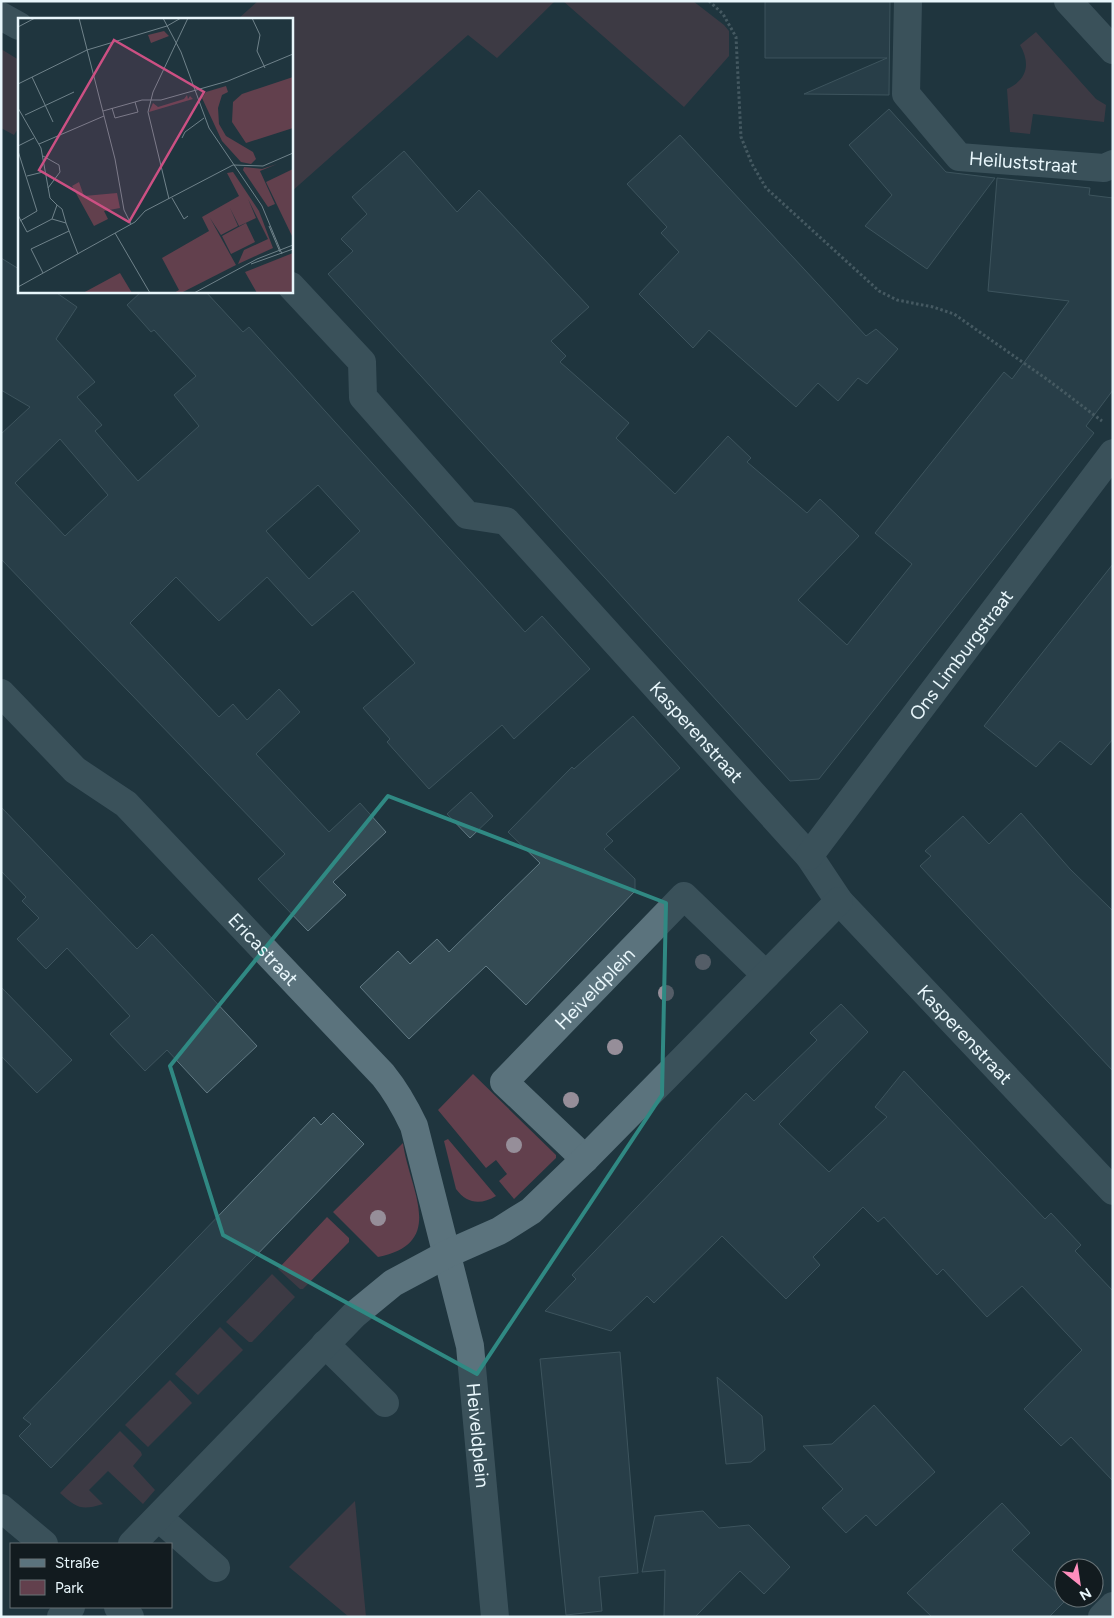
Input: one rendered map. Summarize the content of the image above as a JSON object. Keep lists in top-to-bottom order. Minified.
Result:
{"streets":{"street":["Heiluststraat","Ons Limburgstraat","Kasperenstraat","Ericastraat","Heiveldplein"]},"crossings":[["Ons Limburgstraat","Kasperenstraat"],["Ericastraat","Heiveldplein"]],"legend":["Straße","Park"],"north":"bottom right"}
